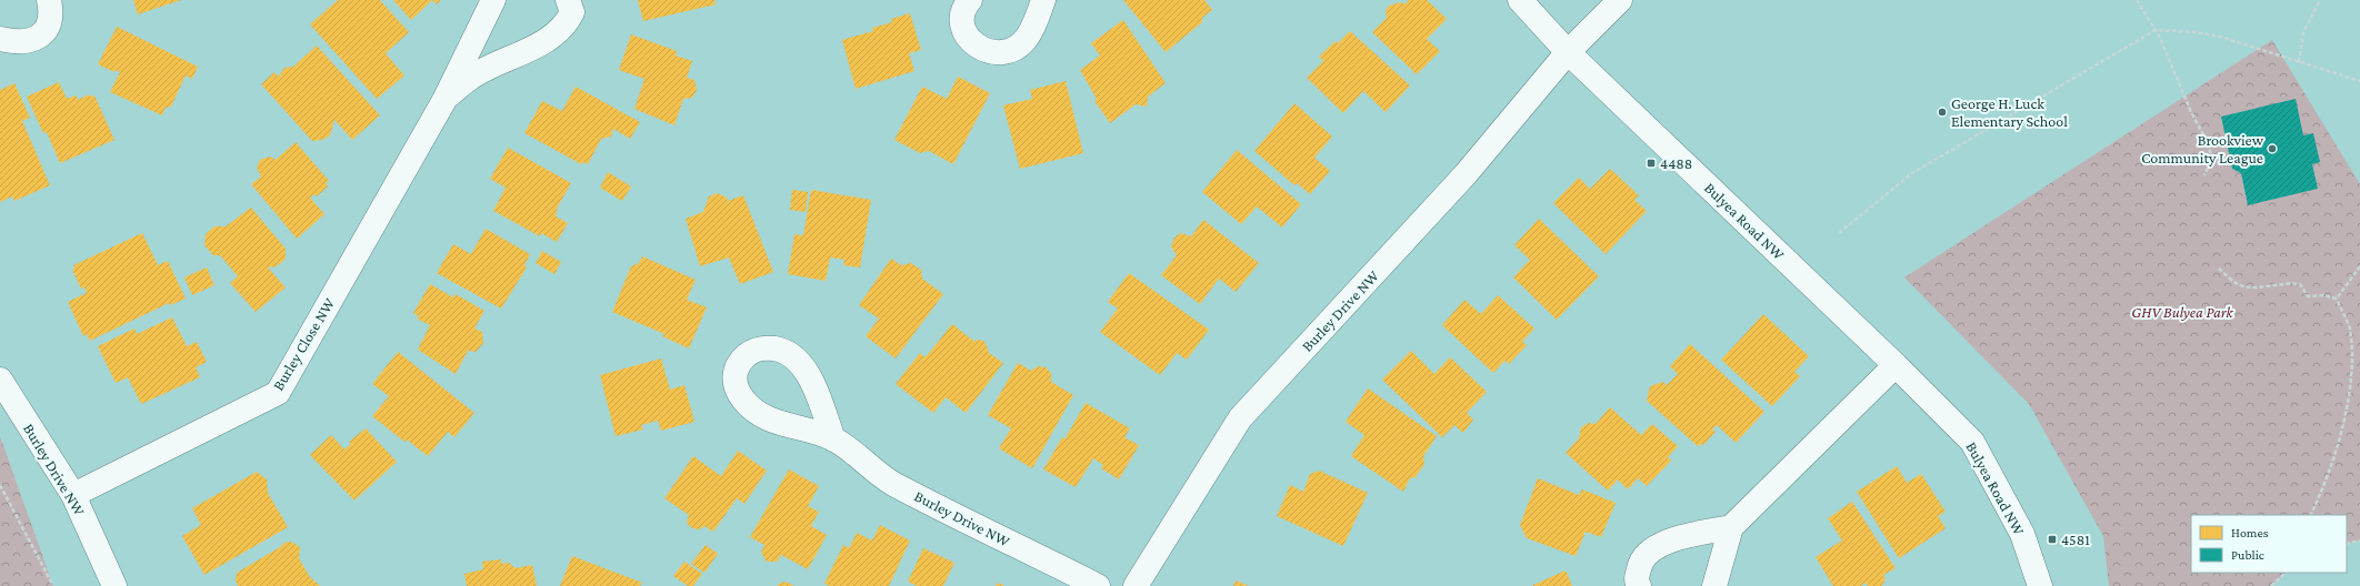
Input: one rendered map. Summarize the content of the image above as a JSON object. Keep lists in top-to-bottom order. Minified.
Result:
{"streets":{"street":["Bulyea Road NW","Burley Drive NW","Burley Close NW"]},"crossings":[["Bulyea Road NW","Burley Drive NW"],["Burley Drive NW","Burley Close NW"]],"parks":["GHV Bulyea Park"],"places":{"other":["George H. Luck Elementary School","Brookview Community League"],"transit":["4488","4581"]},"legend":["Homes","Public"]}
